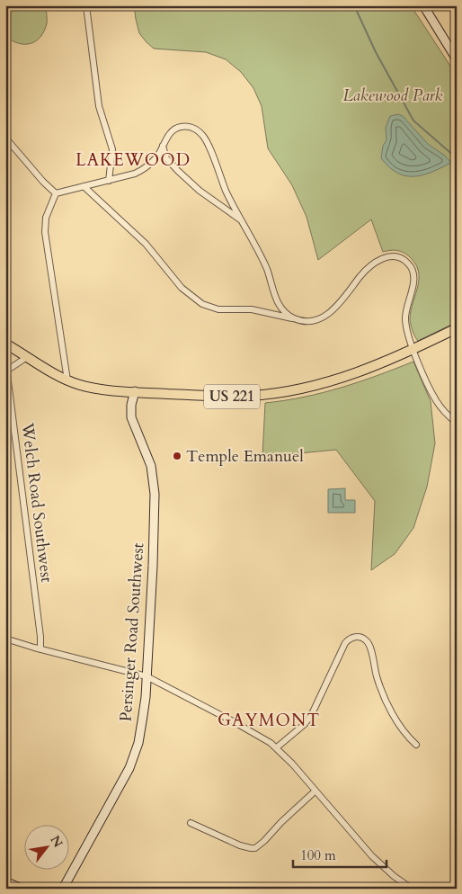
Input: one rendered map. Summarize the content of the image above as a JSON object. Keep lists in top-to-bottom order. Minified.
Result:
{"streets":{"main road":["US 221"],"street":["Welch Road Southwest","Persinger Road Southwest"]},"crossings":[["US 221","Persinger Road Southwest"]],"districts":["LAKEWOOD","GAYMONT"],"parks":["Lakewood Park"],"places":["Temple Emanuel"],"scale_bar":"100 m","north":"top right"}
